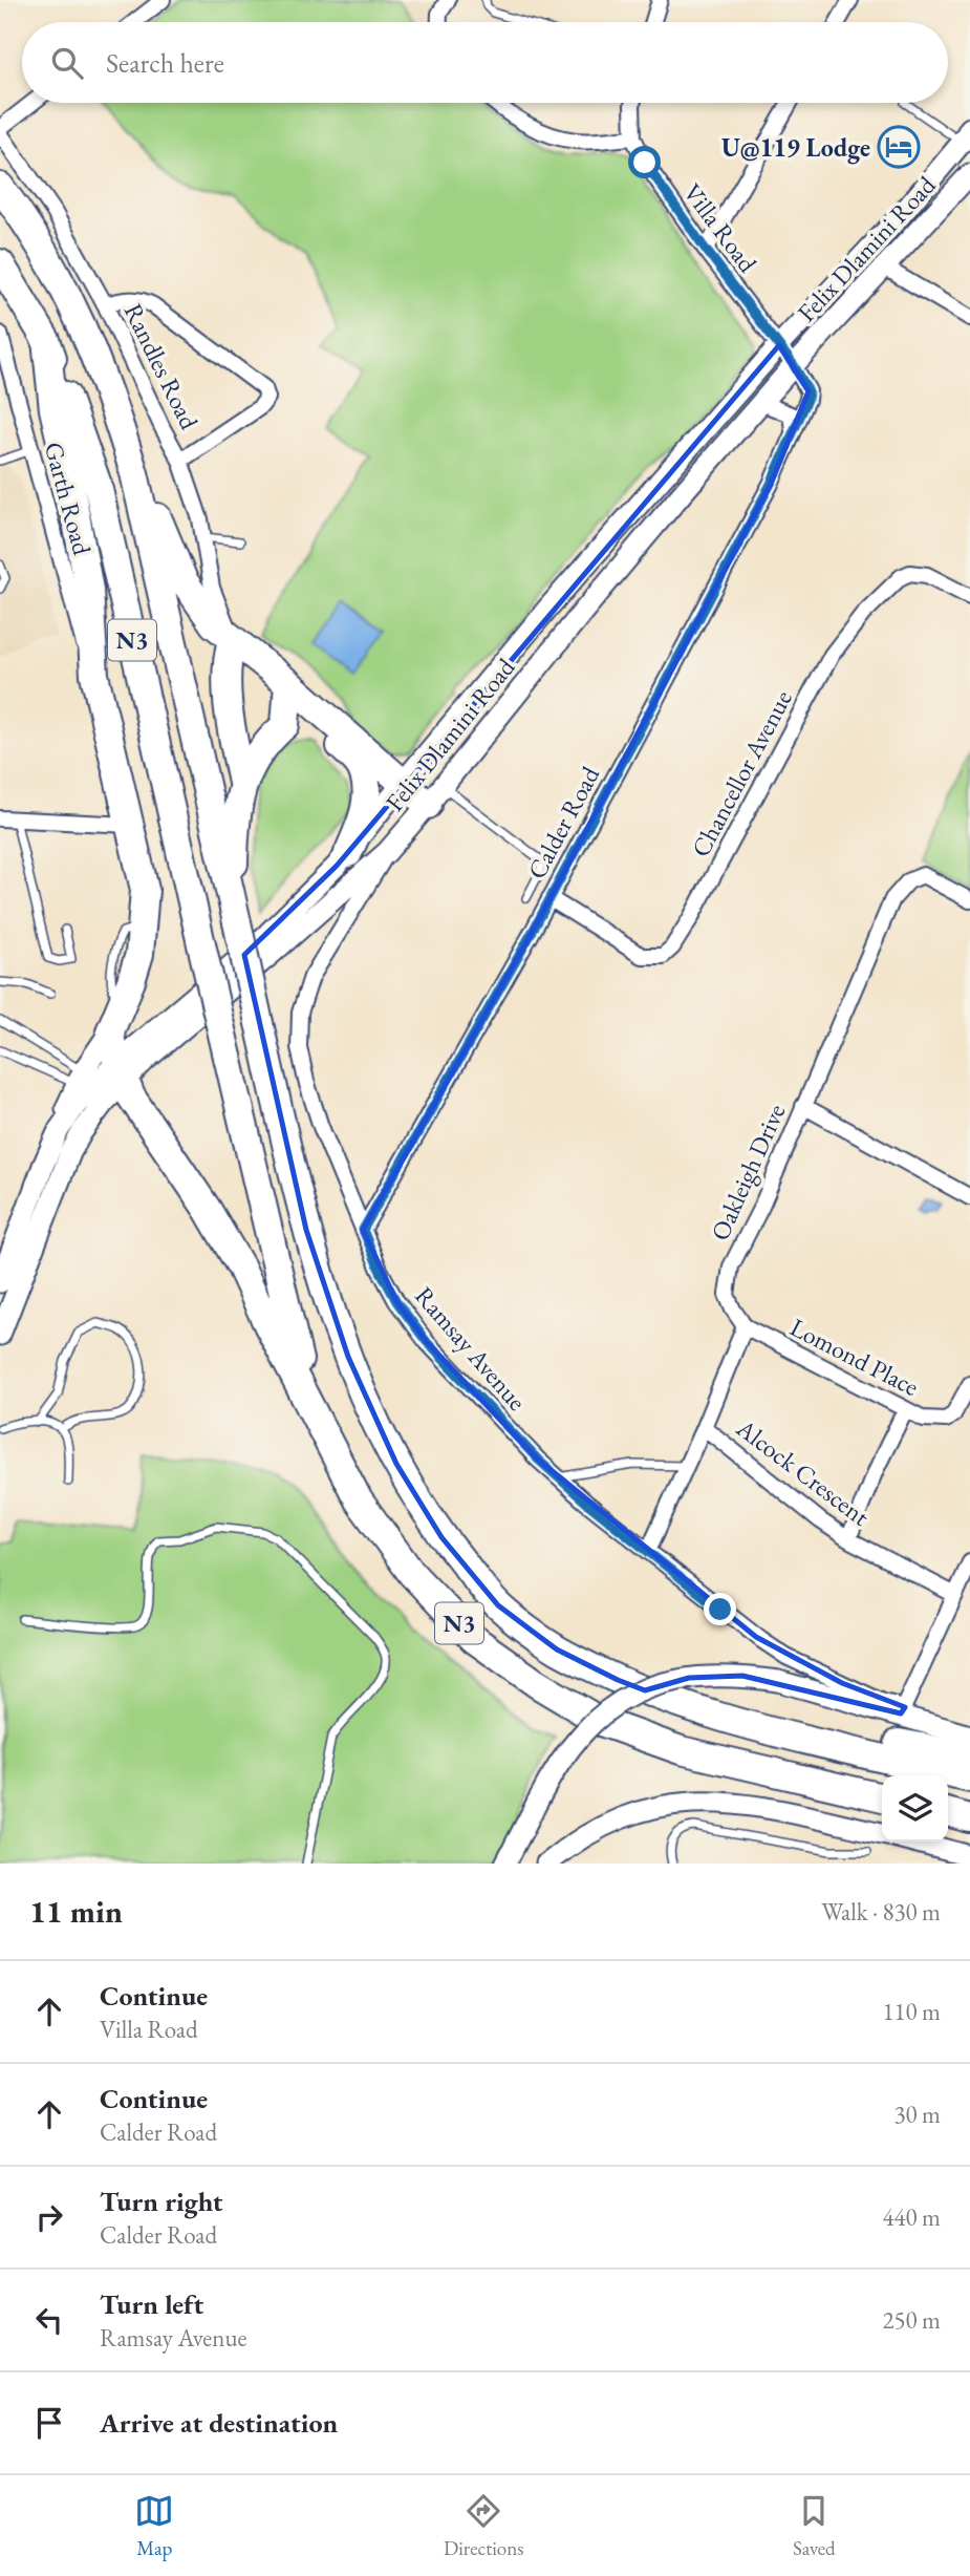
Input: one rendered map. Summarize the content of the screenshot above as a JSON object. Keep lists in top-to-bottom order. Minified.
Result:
{"streets":{"highway":["N3"],"main road":["Felix Dlamini Road"],"street":["Villa Road","Randles Road","Garth Road","Chancellor Avenue","Calder Road","Oakleigh Drive","Ramsay Avenue","Lomond Place","Alcock Crescent"]},"crossings":[["Villa Road","Felix Dlamini Road"],["Villa Road","Calder Road"],["Felix Dlamini Road","Calder Road"],["Felix Dlamini Road","Ramsay Avenue"],["Chancellor Avenue","Calder Road"],["Calder Road","Ramsay Avenue"],["Oakleigh Drive","Lomond Place"]],"places":{"hotel":["U@119 Lodge"]},"page":{"search":"Search here","heading":["11 min","Walk · 830 m"],"list":[["Continue","Villa Road","110 m"],["Continue","Calder Road","30 m"],["Turn right","Calder Road","440 m"],["Turn left","Ramsay Avenue","250 m"],"Arrive at destination"],"nav":["Map","Directions","Saved"]}}
